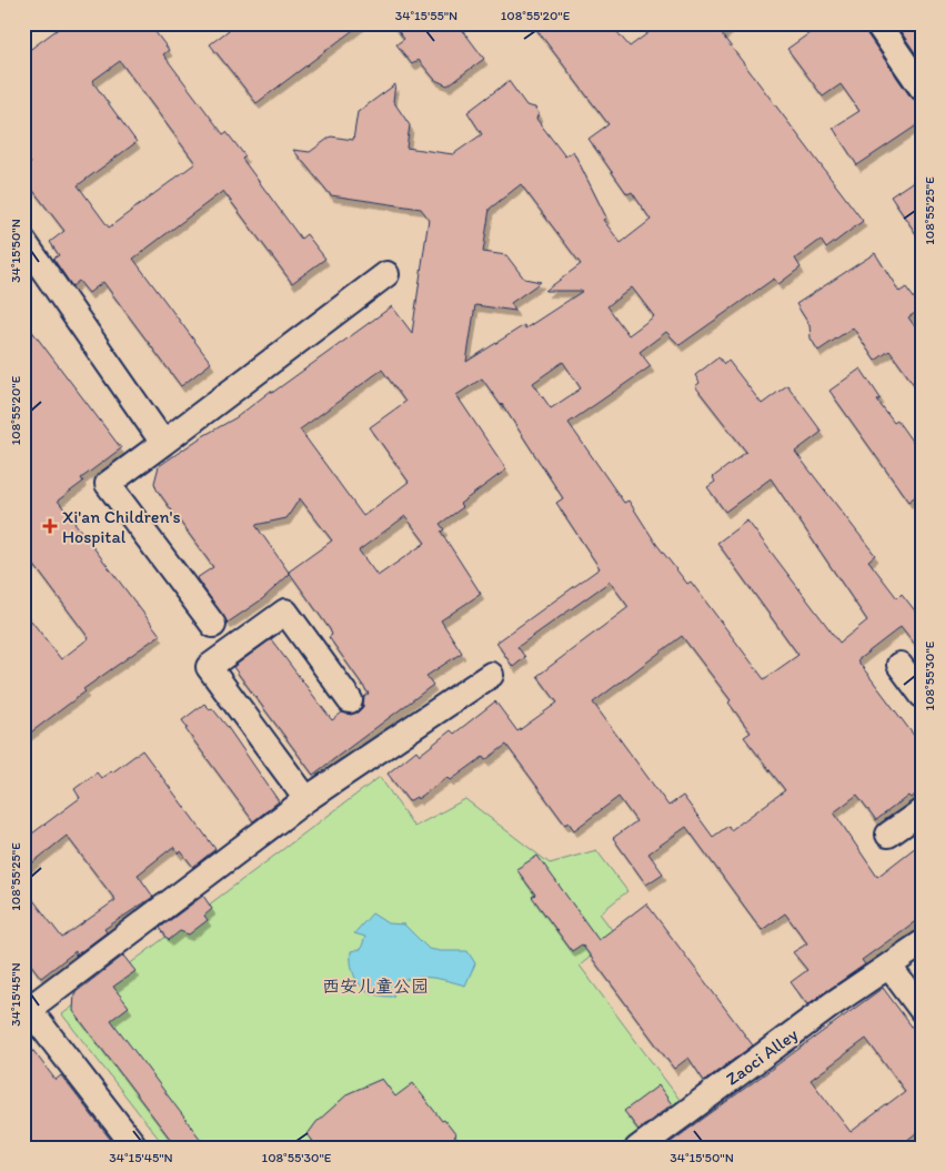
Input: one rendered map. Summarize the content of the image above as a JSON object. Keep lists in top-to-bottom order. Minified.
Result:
{"streets":{"street":["Zaoci Alley"]},"parks":["西安儿童公园"],"places":{"health":["Xi'an Children's Hospital"]},"coordinates":["34°15'55\"N","108°55'20\"E","108°55'25\"E","34°15'50\"N","108°55'30\"E","34°15'45\"N"]}
